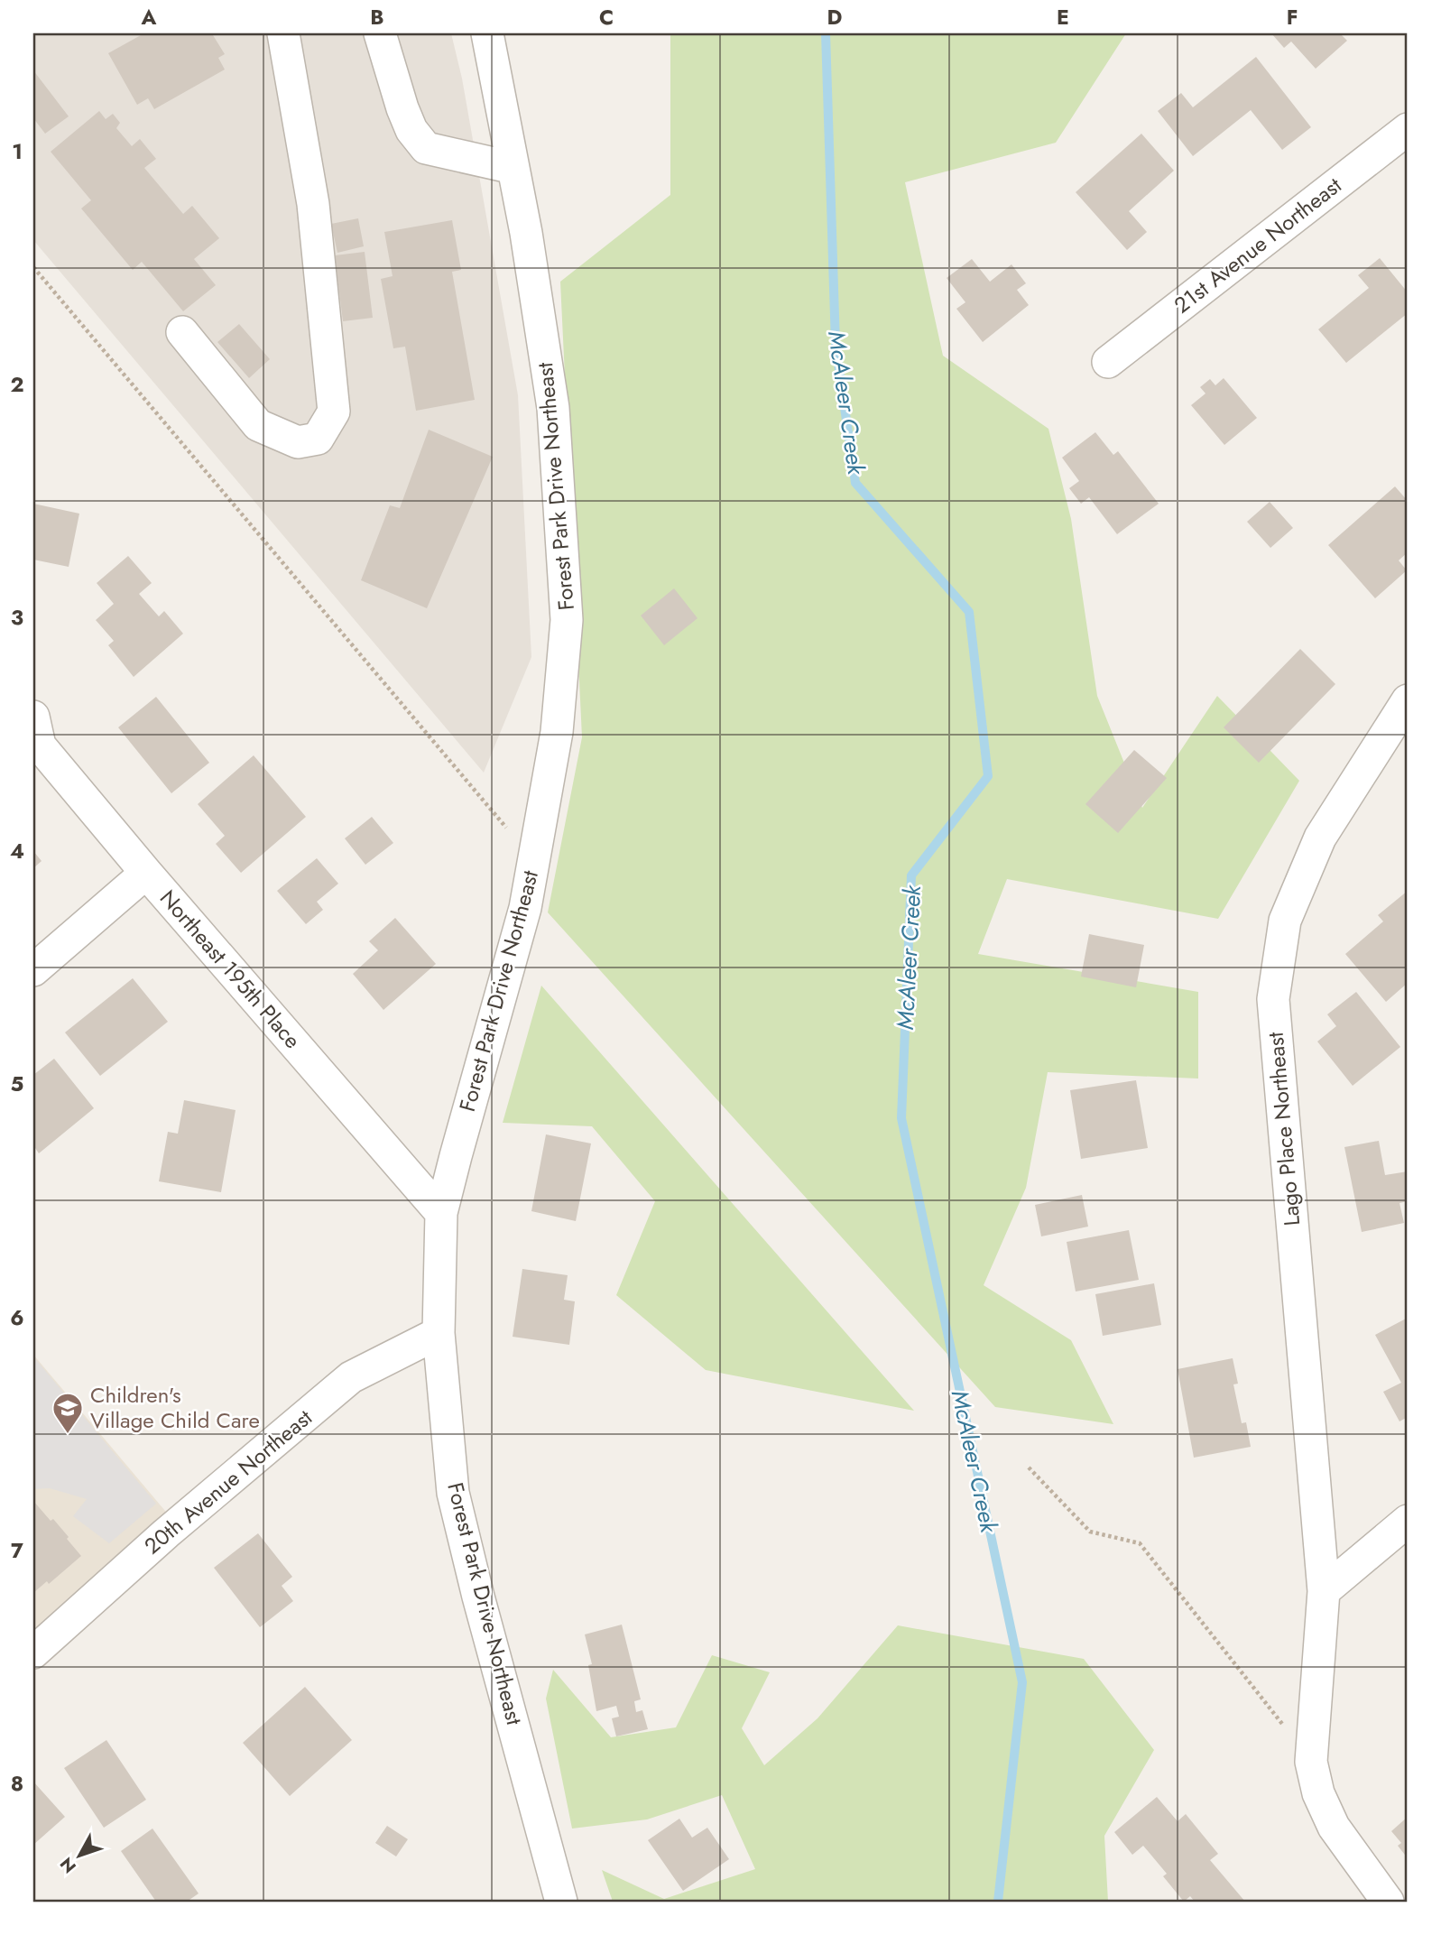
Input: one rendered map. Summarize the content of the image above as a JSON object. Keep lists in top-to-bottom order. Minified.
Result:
{"streets":{"street":["21st Avenue Northeast","Forest Park Drive Northeast","Northeast 195th Place","Lago Place Northeast","20th Avenue Northeast"]},"crossings":[["Forest Park Drive Northeast","Northeast 195th Place"],["Forest Park Drive Northeast","20th Avenue Northeast"]],"water":["McAleer Creek"],"places":{"school or university":["Children's Village Child Care"]},"north":"bottom left","grid":{"columns":["A","B","C","D","E","F"],"rows":["1","2","3","4","5","6","7","8"]}}
